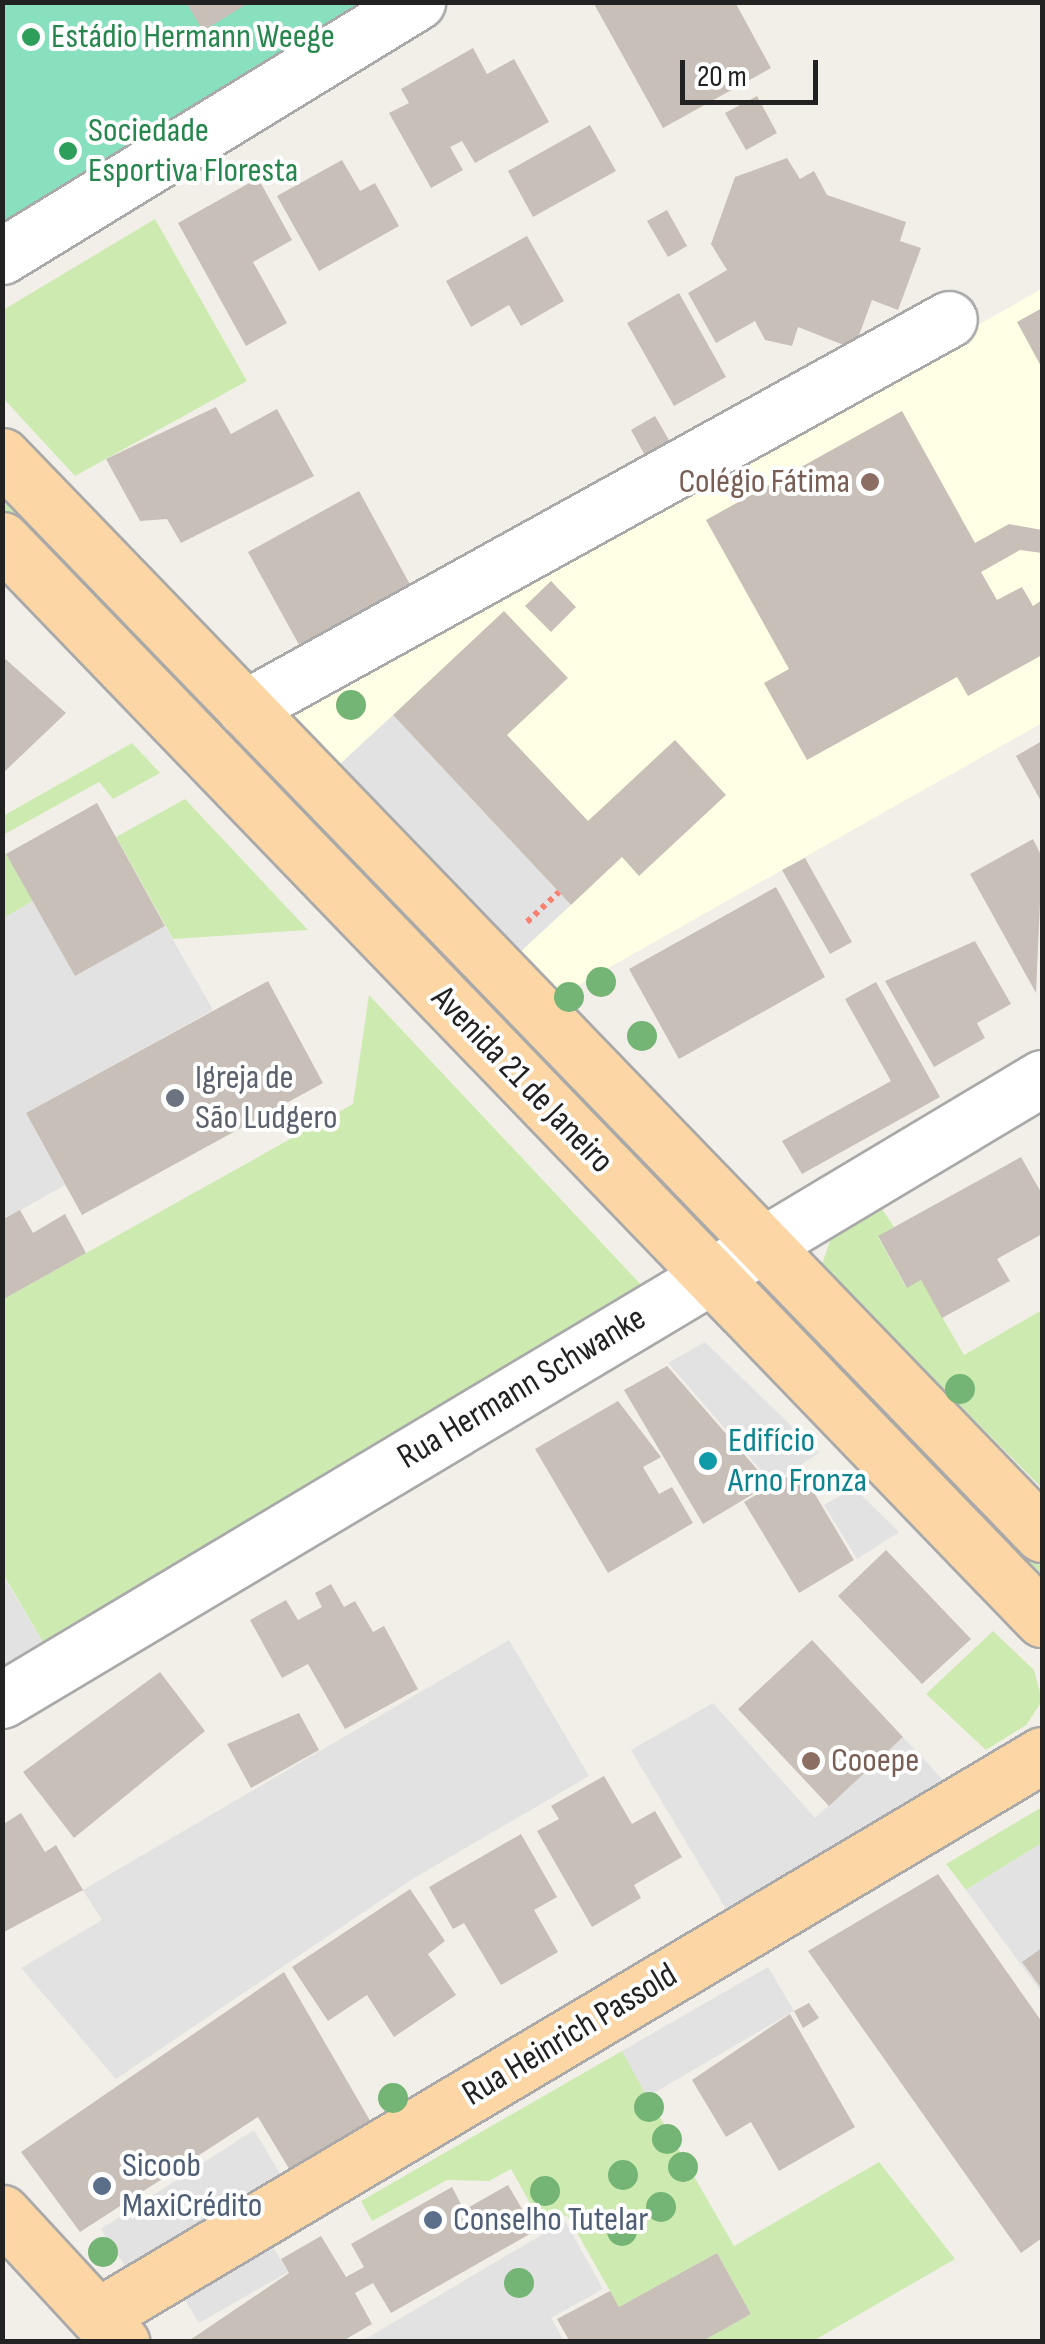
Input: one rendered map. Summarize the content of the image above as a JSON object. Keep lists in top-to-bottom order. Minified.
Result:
{"streets":{"main road":["Avenida 21 de Janeiro","Rua Heinrich Passold"],"street":["Rua Hermann Schwanke"]},"crossings":[["Avenida 21 de Janeiro","Rua Hermann Schwanke"]],"places":["Estádio Hermann Weege","Sociedade Esportiva Floresta","Colégio Fátima","Igreja de São Ludgero","Edifício Arno Fronza","Cooepe","Sicoob MaxiCrédito","Conselho Tutelar"],"scale_bar":"20 m"}
